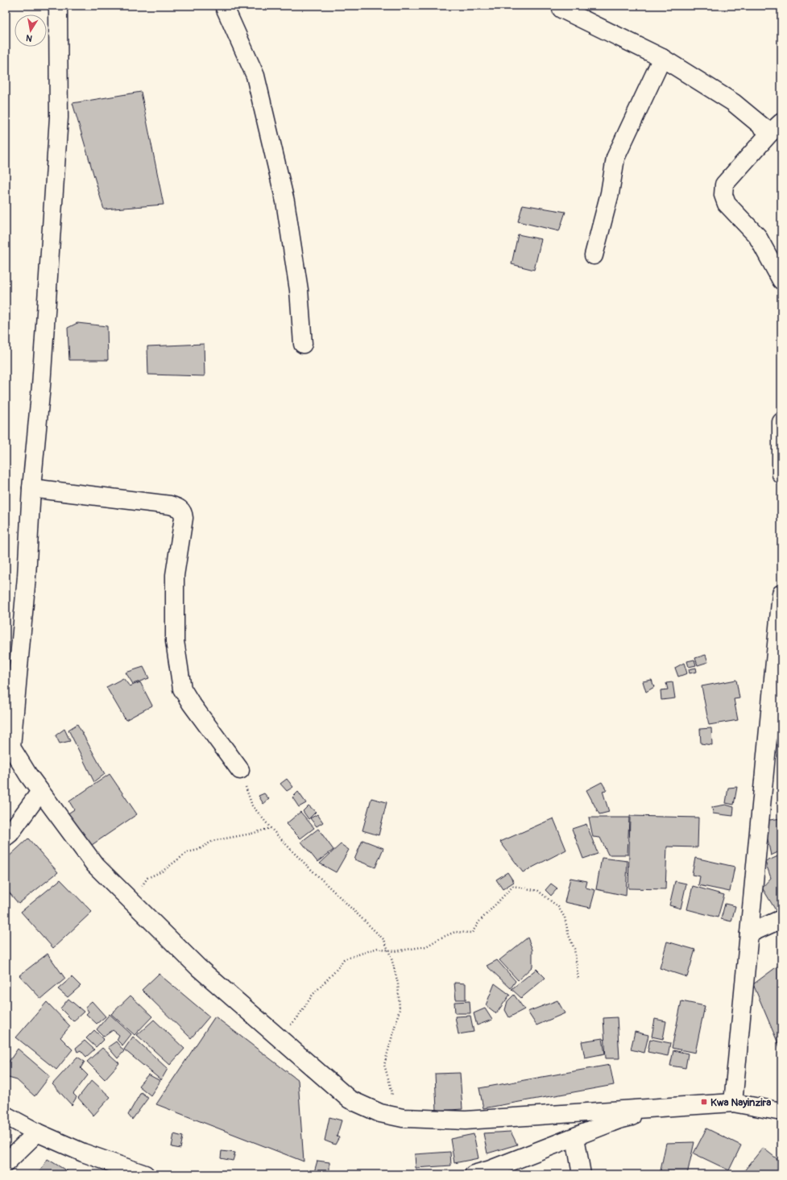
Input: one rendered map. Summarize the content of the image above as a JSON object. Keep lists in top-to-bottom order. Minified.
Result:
{"places":{"transit":["Kwa Nayinzira"]},"north":"bottom"}
